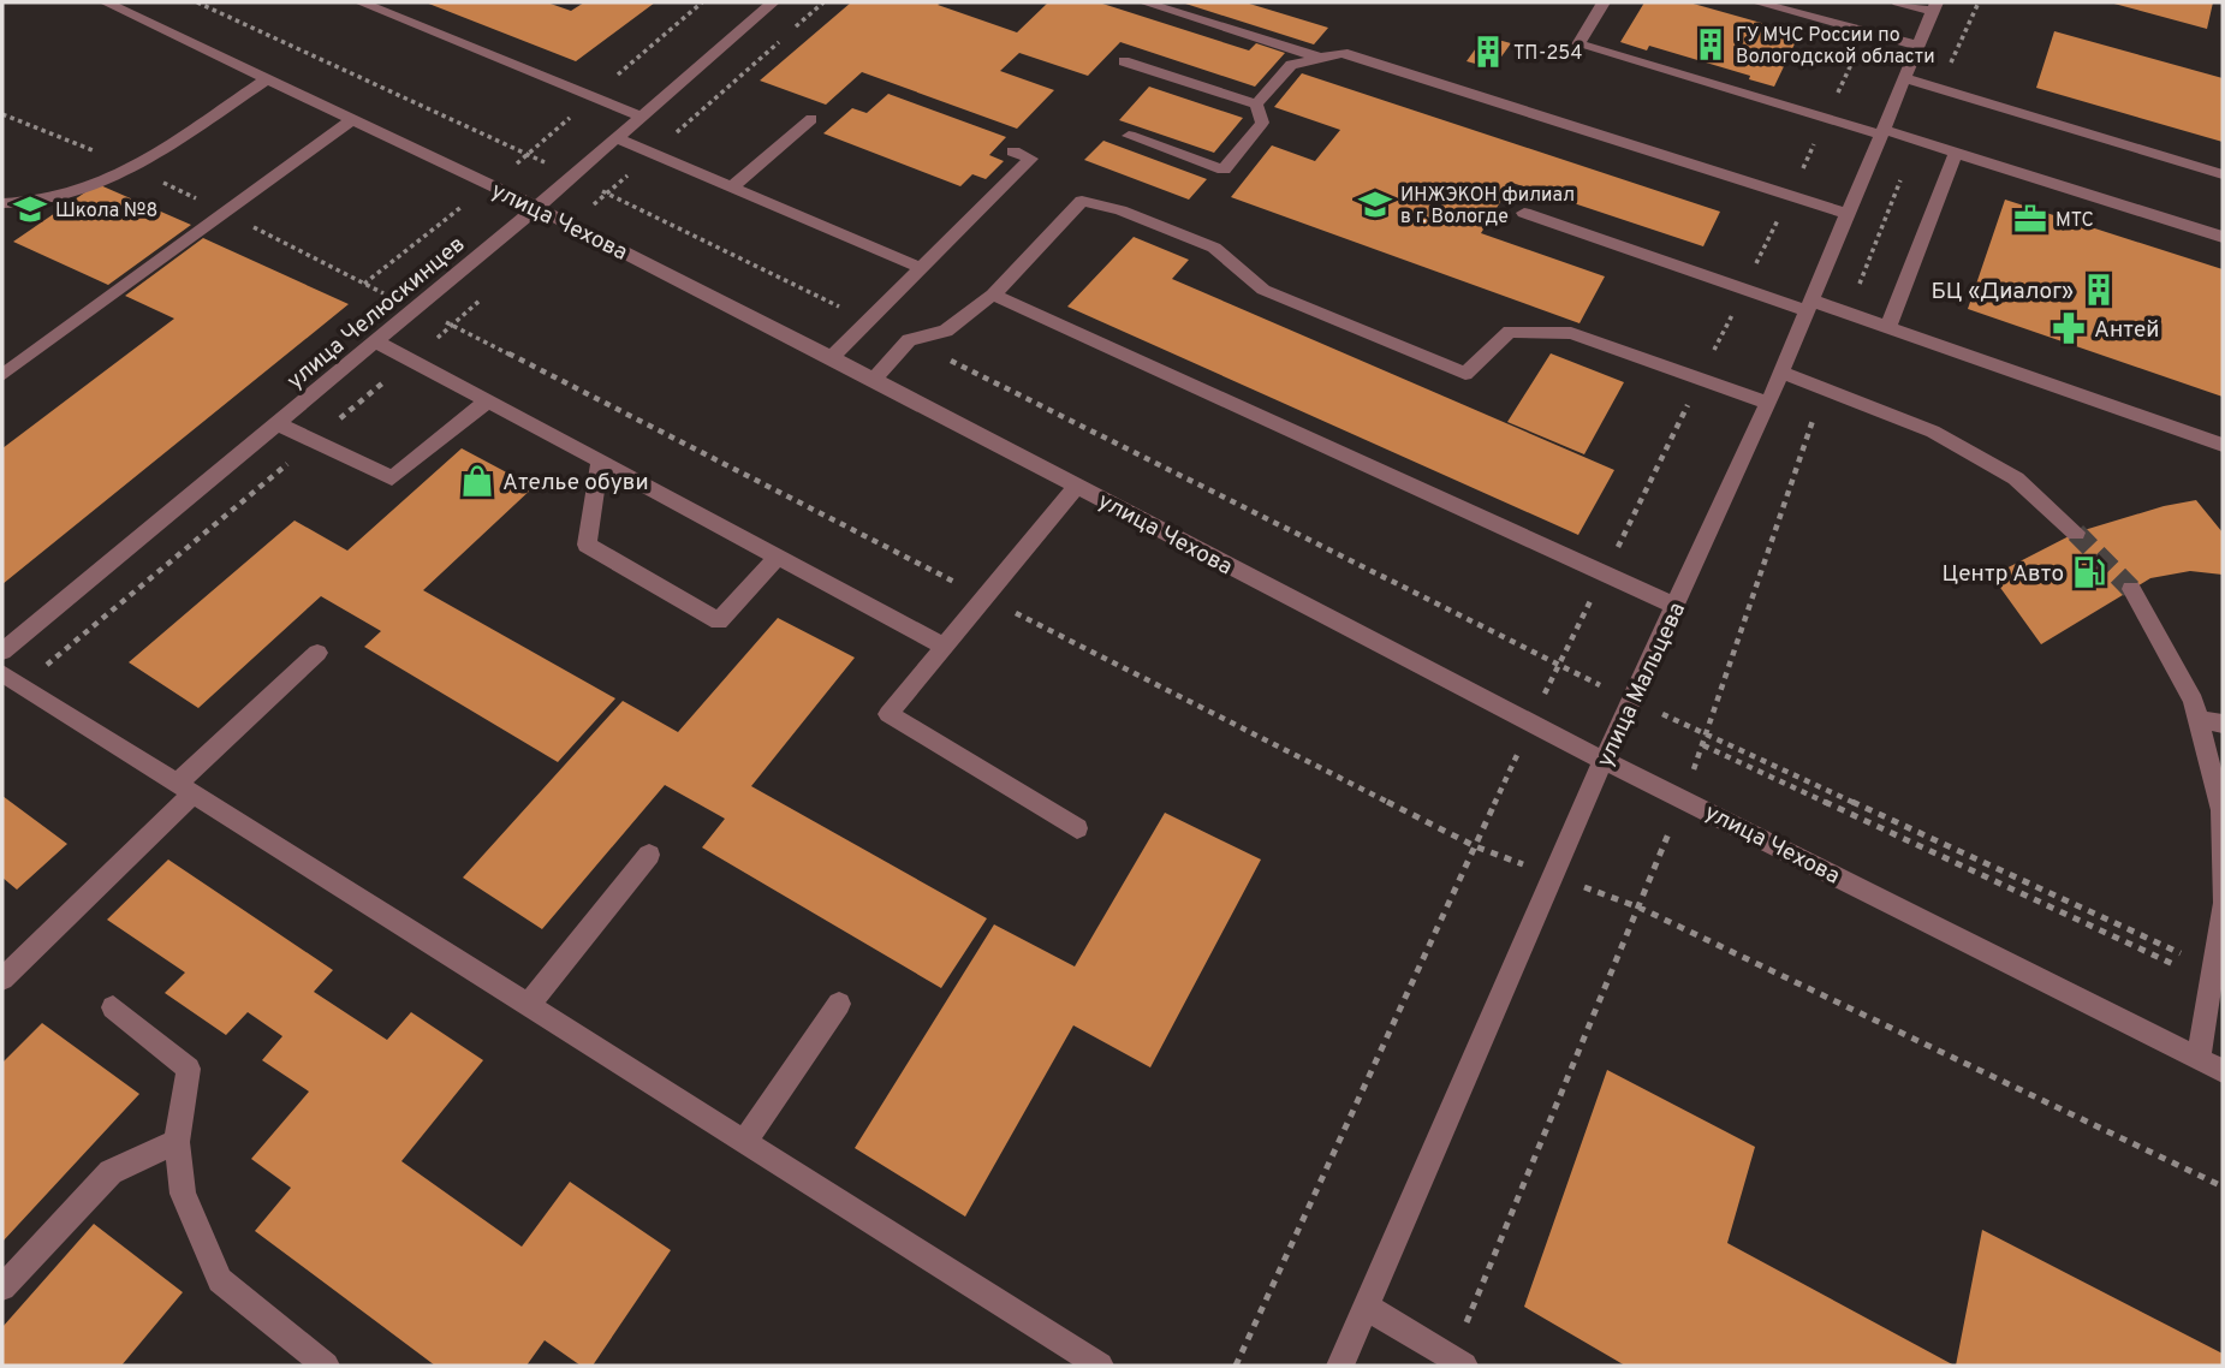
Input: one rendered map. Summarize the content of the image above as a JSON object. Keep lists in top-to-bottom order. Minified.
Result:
{"streets":{"street":["улица Чехова","улица Челюскинцев","улица Мальцева"]},"crossings":[["улица Чехова","улица Челюскинцев"],["улица Чехова","улица Мальцева"]],"places":{"building":["ГУ МЧС России по Вологодской области","ТП-254","БЦ «Диалог»"],"school or university":["ИНЖЭКОН филиал в г. Вологде","Школа №8"],"office":["МТС"],"pharmacy":["Антей"],"shop":["Ателье обуви"],"fuel station":["Центр Авто"]}}
